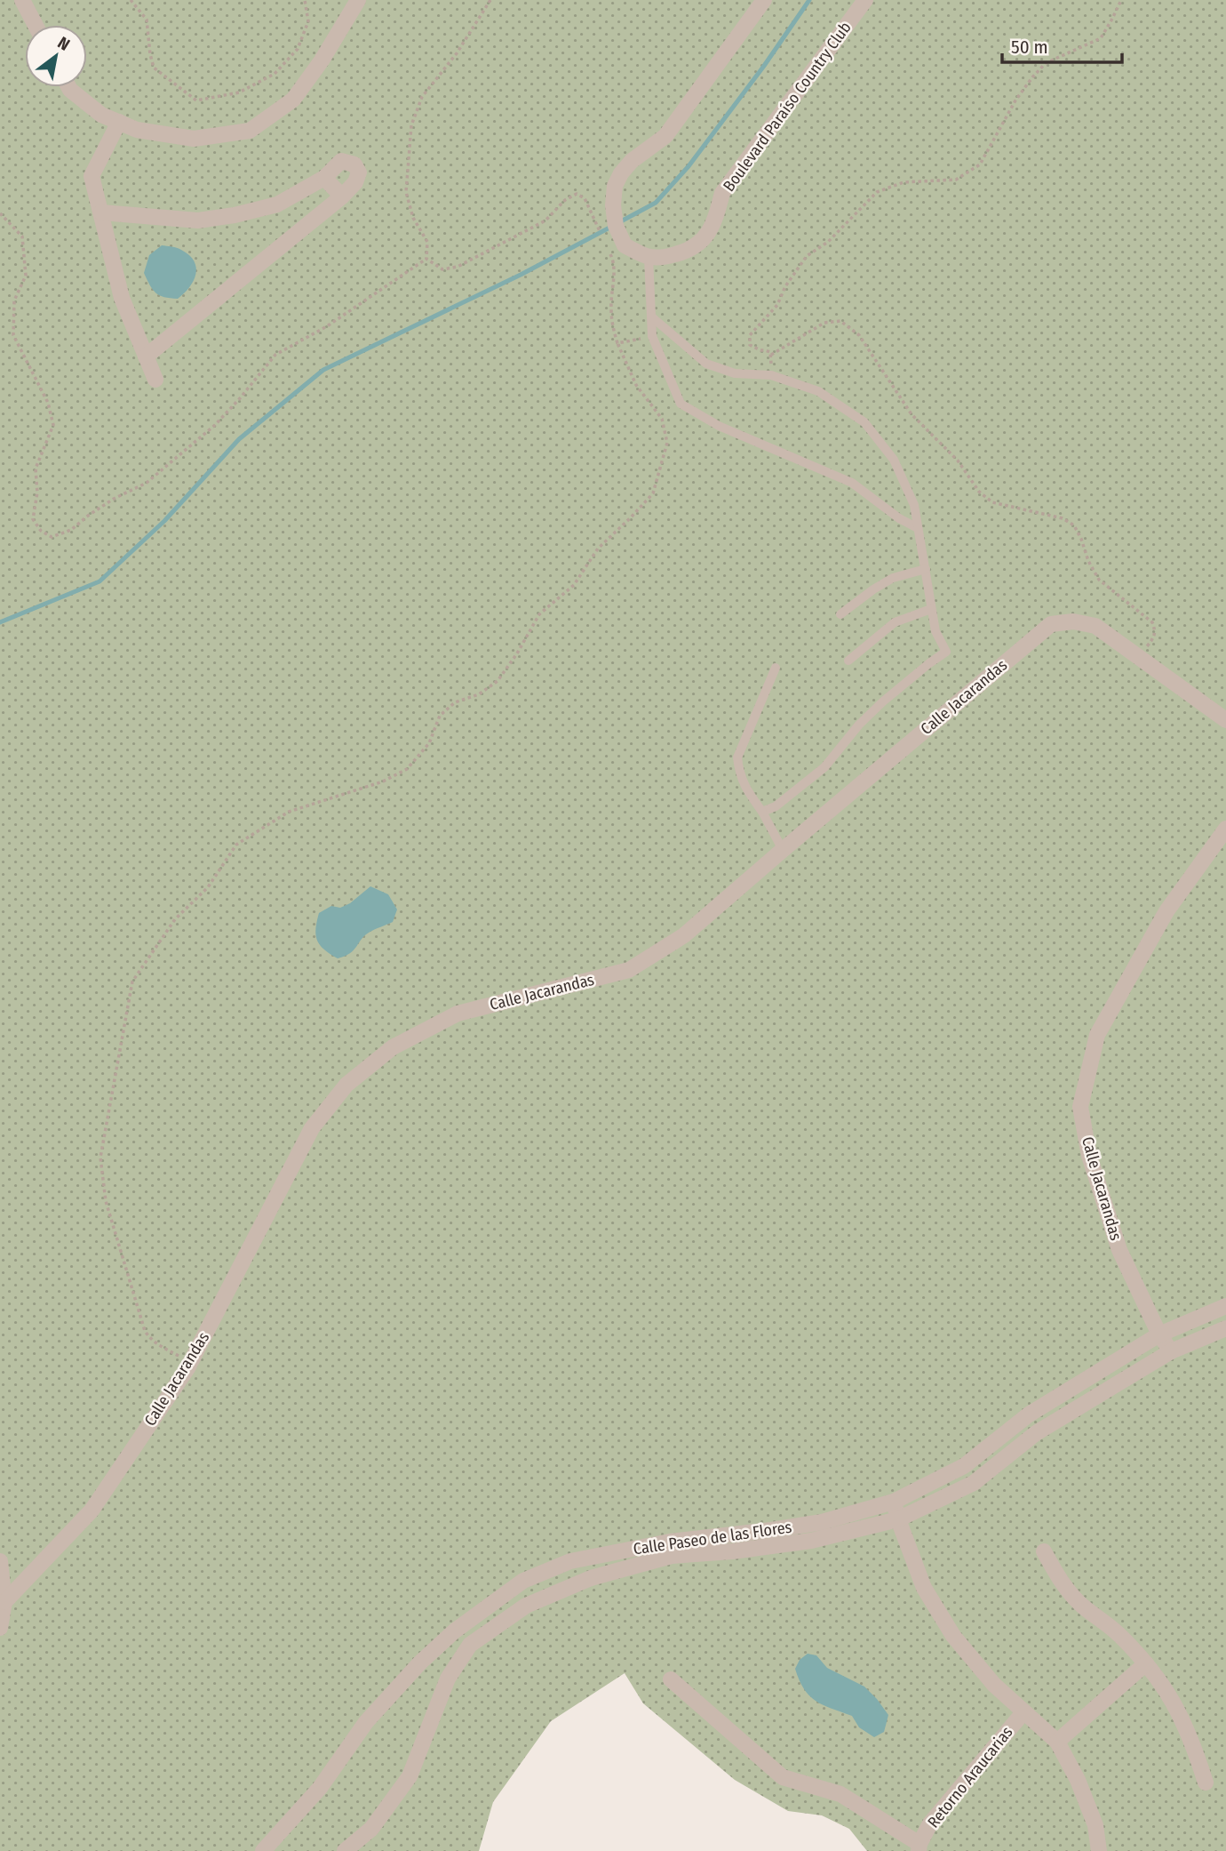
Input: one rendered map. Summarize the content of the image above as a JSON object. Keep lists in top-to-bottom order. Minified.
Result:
{"streets":{"street":["Boulevard Paraíso Country Club","Calle Jacarandas","Calle Paseo de las Flores","Retorno Araucarias"]},"crossings":[["Calle Jacarandas","Calle Paseo de las Flores"]],"scale_bar":"50 m","north":"top right"}
